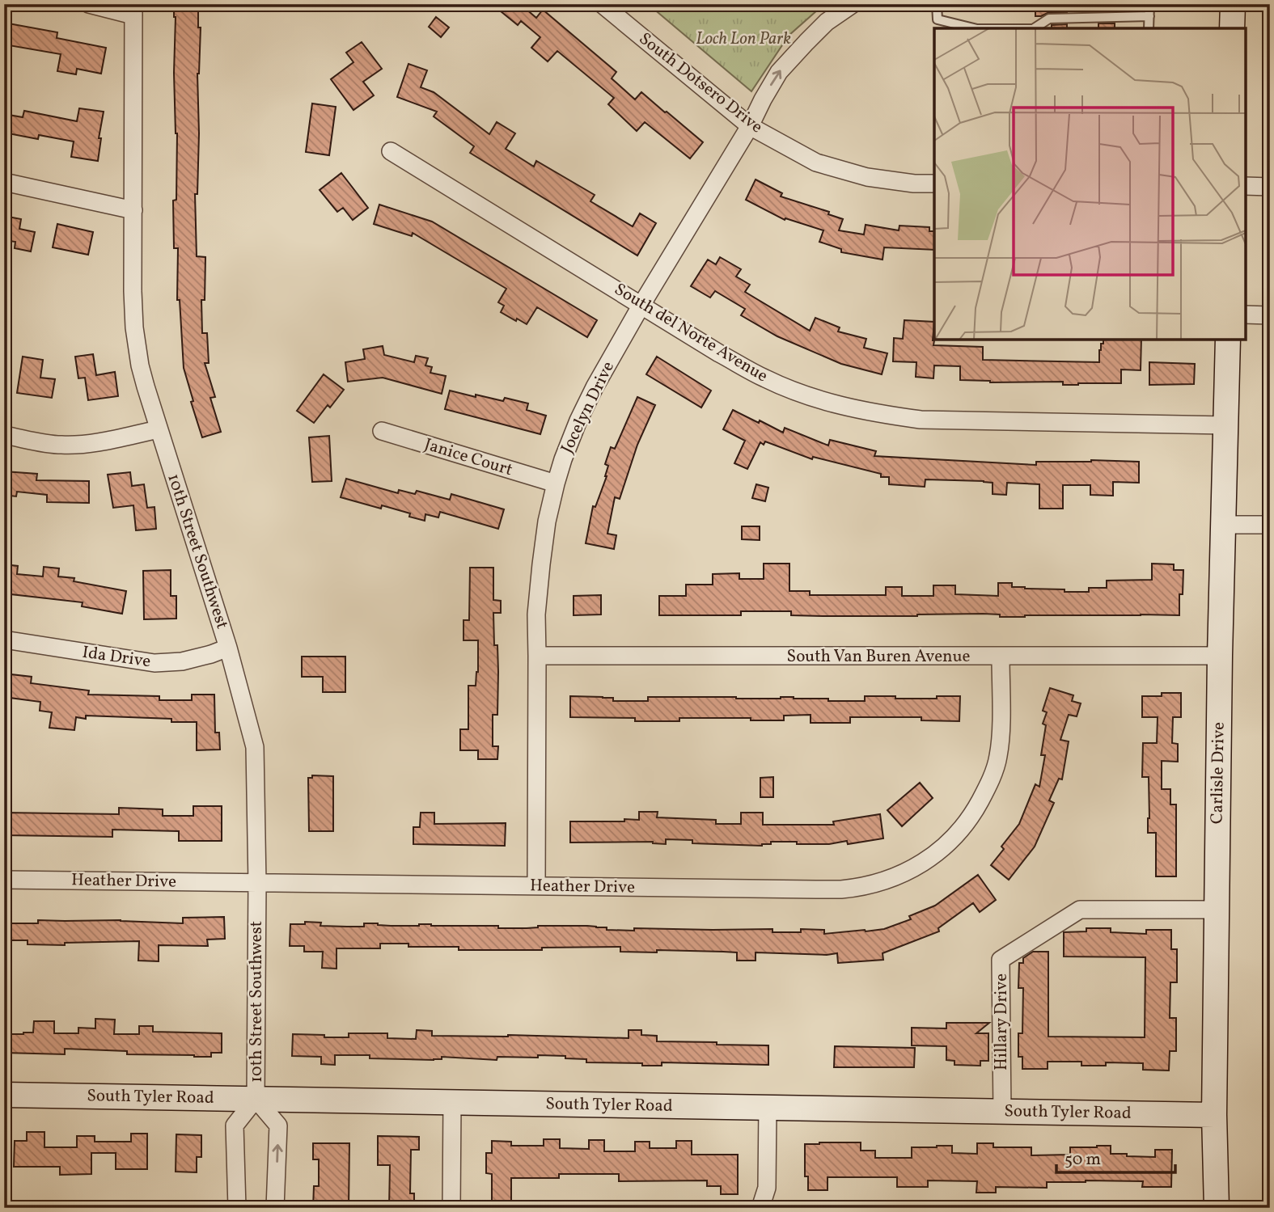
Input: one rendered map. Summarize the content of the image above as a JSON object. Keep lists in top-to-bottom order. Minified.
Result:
{"streets":{"street":["South Dotsero Drive","South del Norte Avenue","Jocelyn Drive","Janice Court","10th Street Southwest","South Van Buren Avenue","Ida Drive","Carlisle Drive","Heather Drive","Hillary Drive","South Tyler Road"]},"crossings":[["South Dotsero Drive","Jocelyn Drive"],["South del Norte Avenue","Jocelyn Drive"],["South del Norte Avenue","Carlisle Drive"],["Jocelyn Drive","Janice Court"],["Jocelyn Drive","South Van Buren Avenue"],["Jocelyn Drive","Heather Drive"],["10th Street Southwest","Ida Drive"],["10th Street Southwest","Heather Drive"],["10th Street Southwest","South Tyler Road"],["South Van Buren Avenue","Carlisle Drive"],["South Van Buren Avenue","Heather Drive"],["Carlisle Drive","Hillary Drive"],["Carlisle Drive","South Tyler Road"],["Hillary Drive","South Tyler Road"]],"parks":["Loch Lon Park"],"scale_bar":"50 m"}
